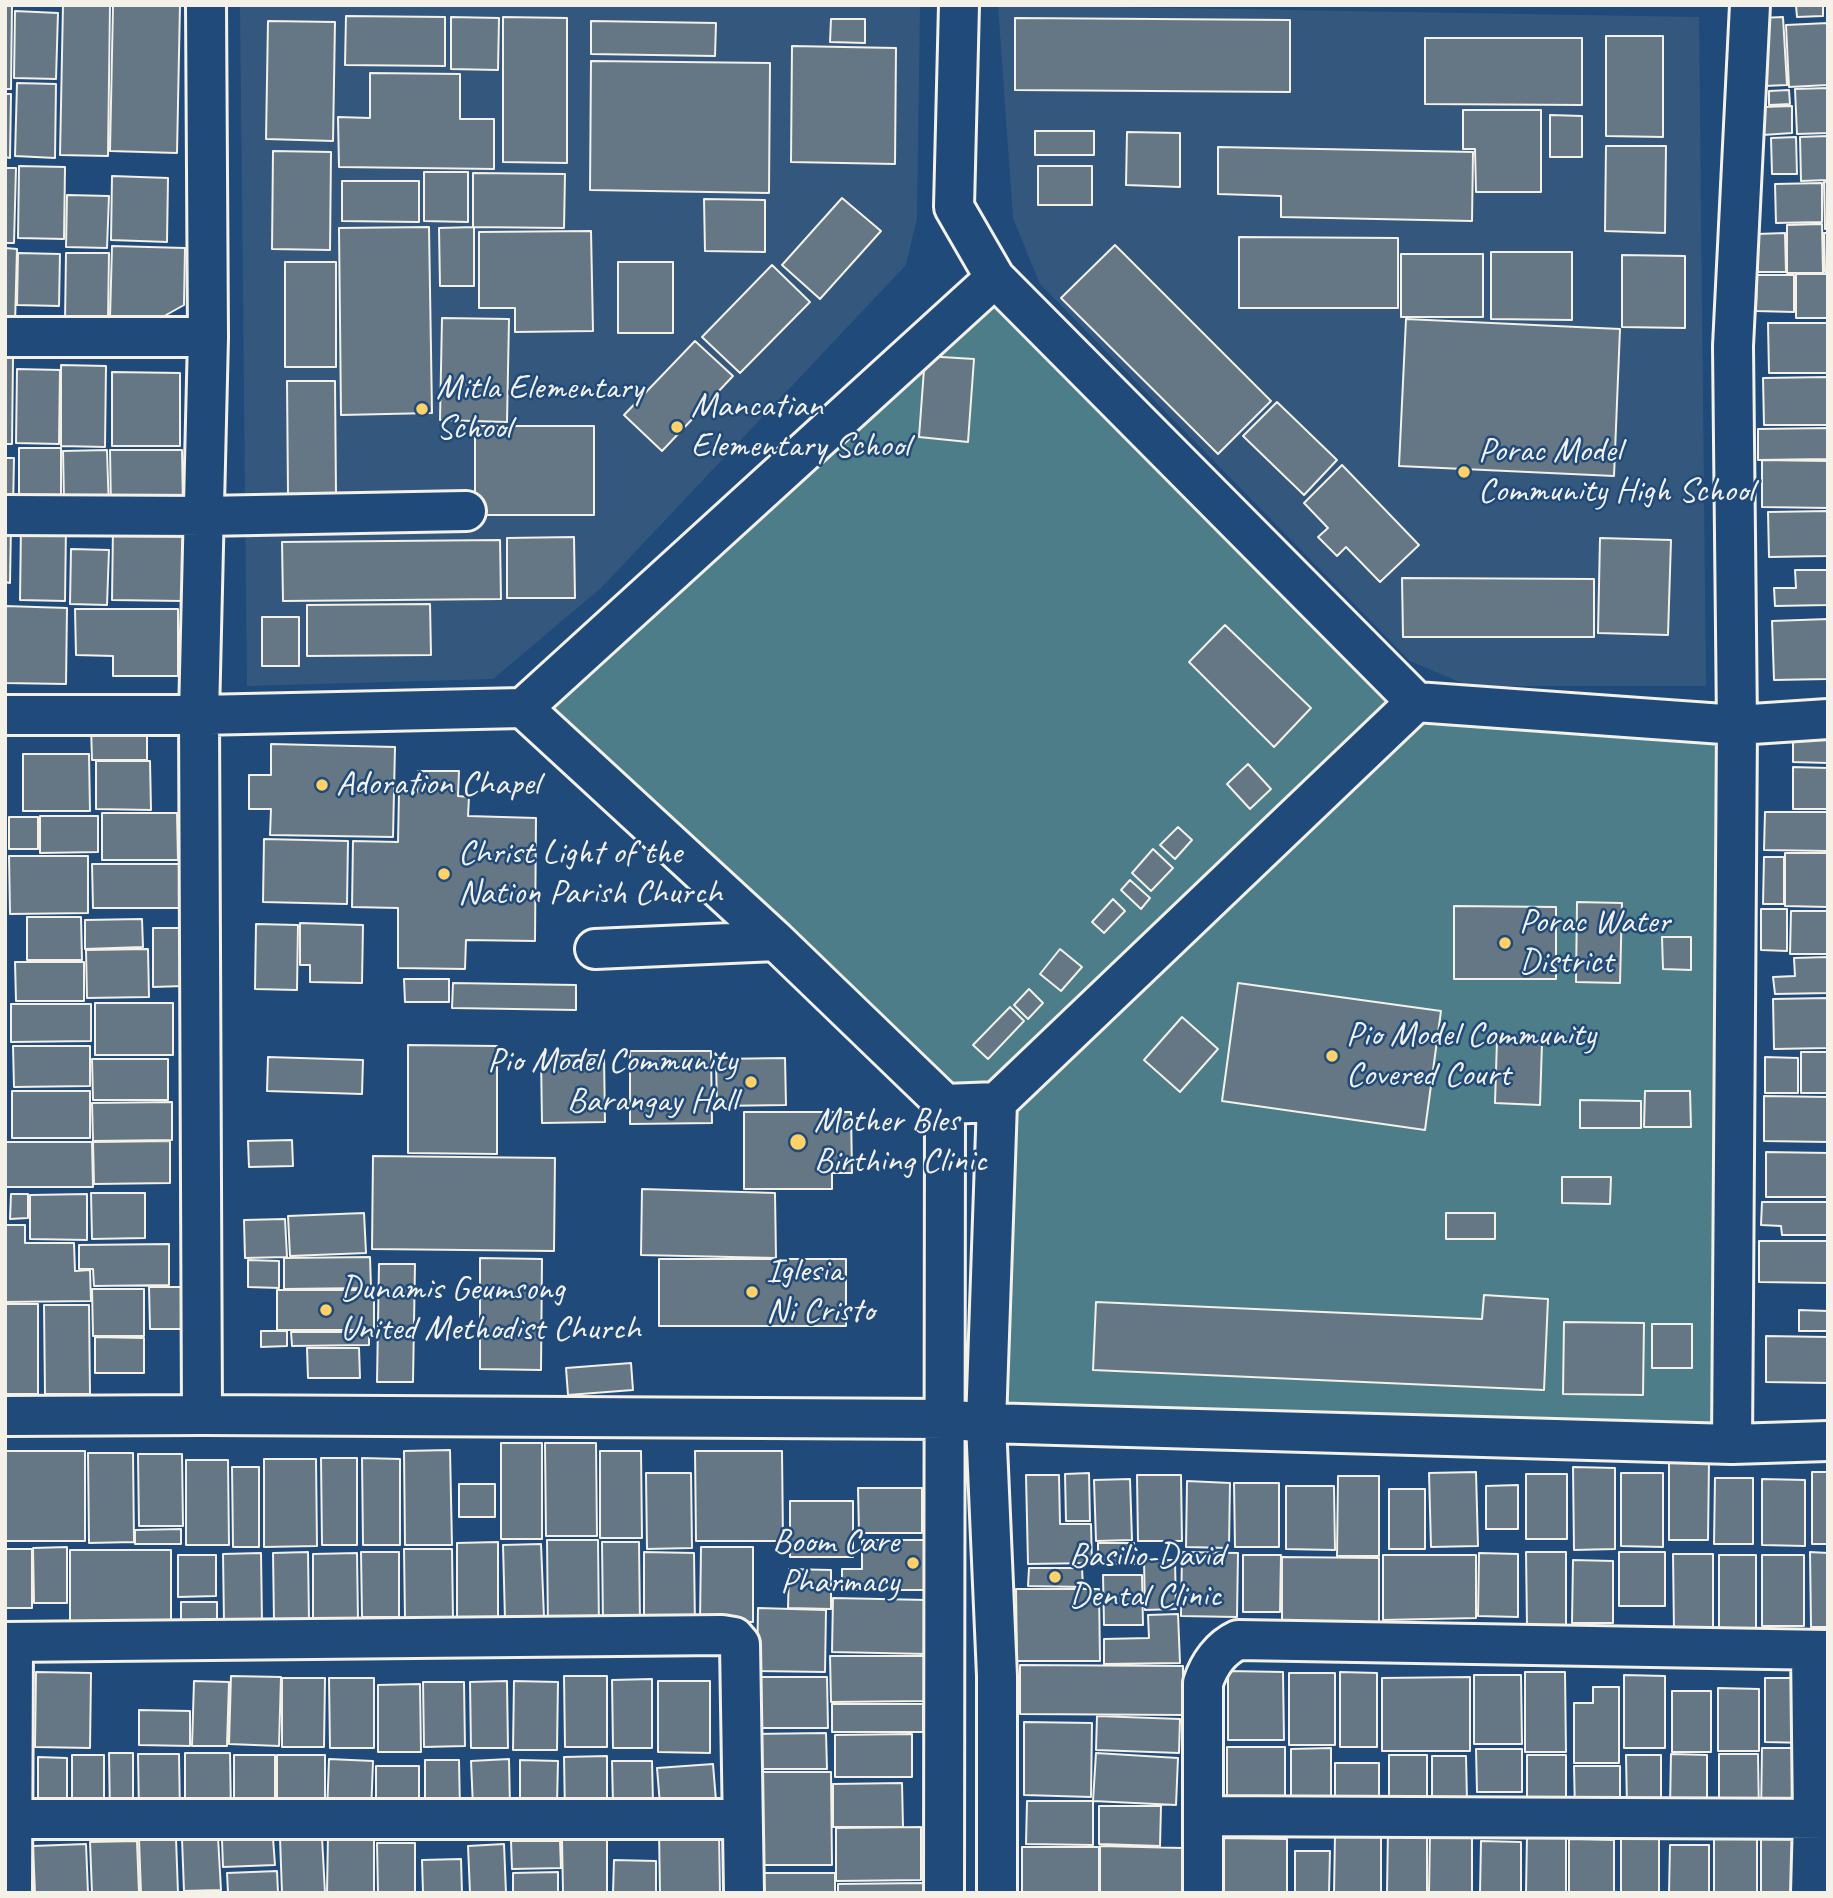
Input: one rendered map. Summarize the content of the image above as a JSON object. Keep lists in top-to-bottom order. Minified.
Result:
{"places":["Mitla Elementary School","Mancatian Elementary School","Porac Model Community High School","Adoration Chapel","Christ Light of the Nation Parish Church","Porac Water District","Pio Model Community Covered Court","Pio Model Community Barangay Hall","Mother Bles Birthing Clinic","Iglesia Ni Cristo","Dunamis Geumsong United Methodist Church","Boom Care Pharmacy","Basilio-David Dental Clinic"]}
